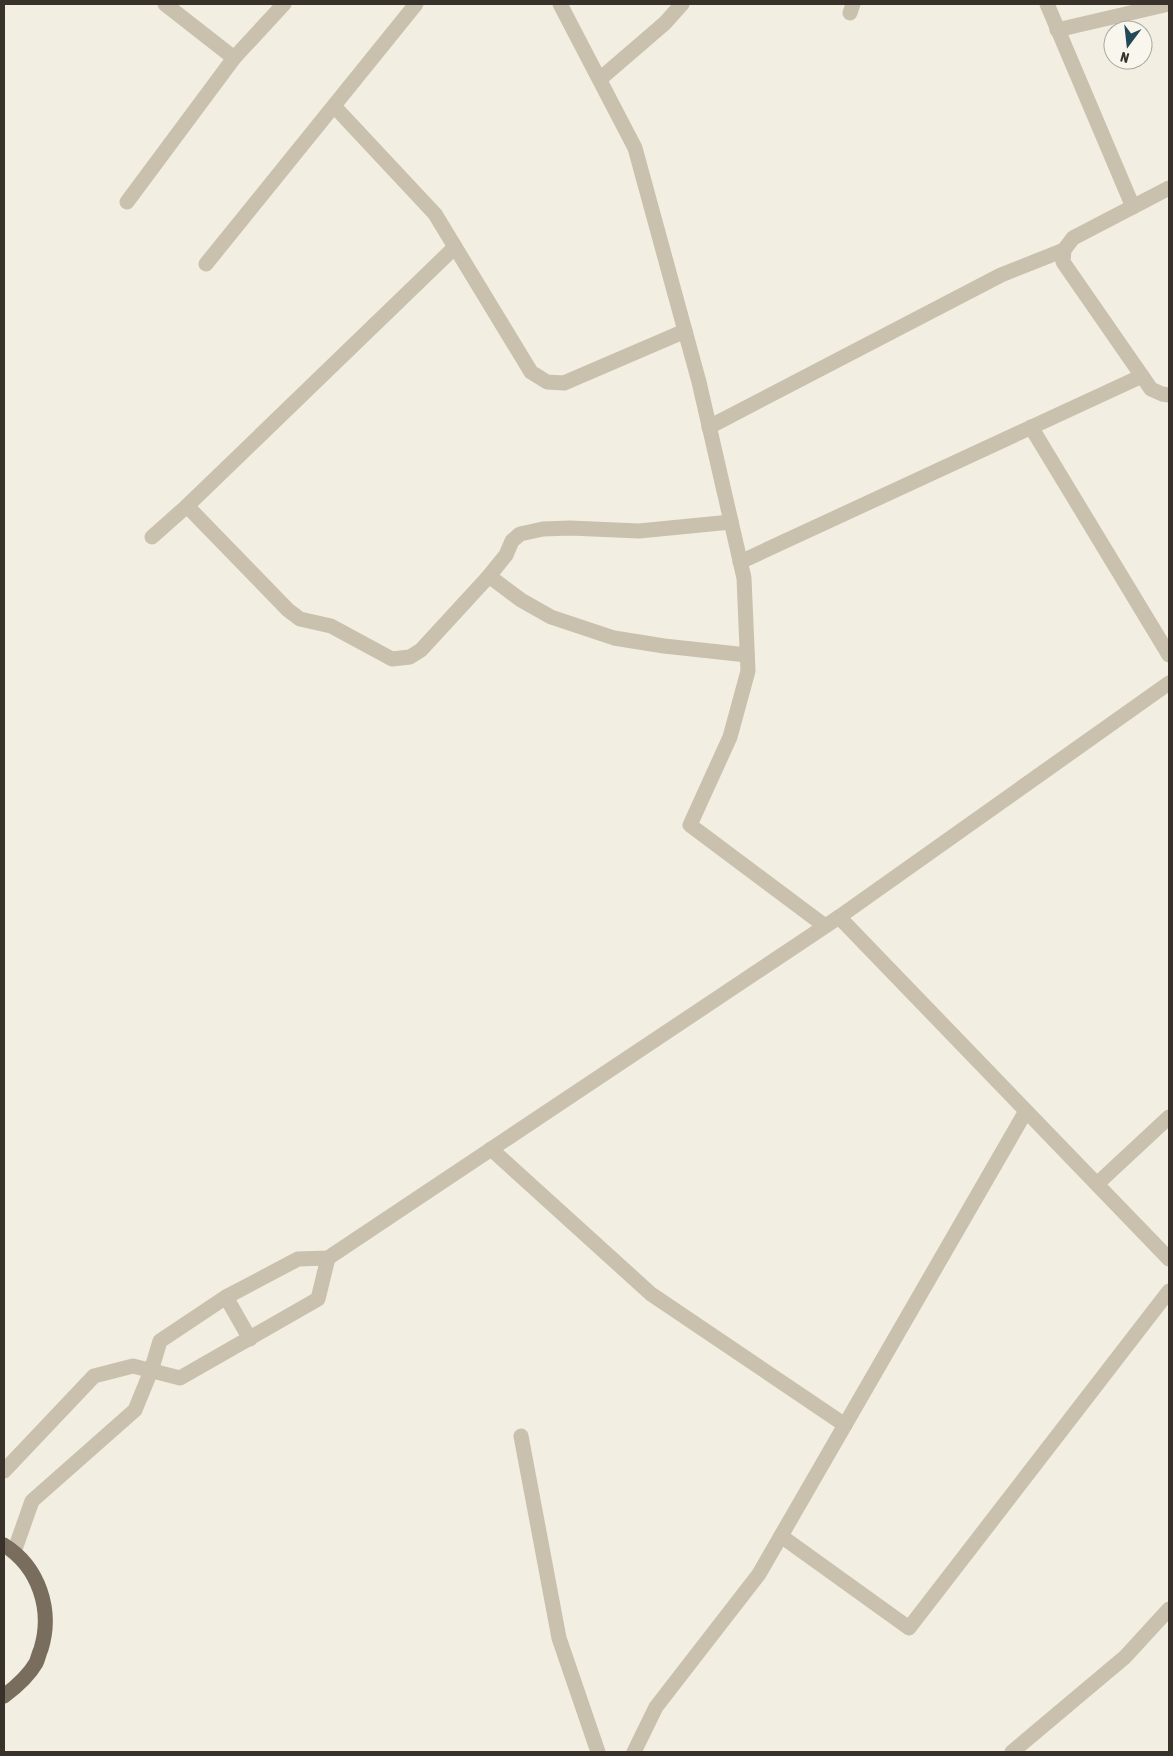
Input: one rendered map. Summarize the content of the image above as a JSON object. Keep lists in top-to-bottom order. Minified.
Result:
{"north":"bottom"}
